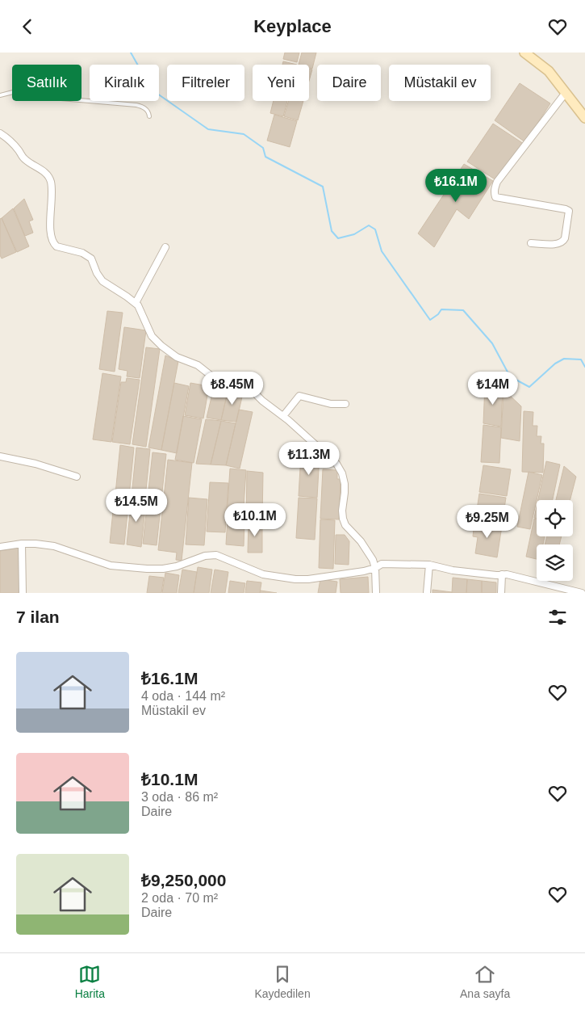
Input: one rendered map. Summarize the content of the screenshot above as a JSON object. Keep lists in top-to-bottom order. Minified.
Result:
{"page":{"header":"Keyplace","chip":["Satılık","Kiralık","Filtreler","Yeni","Daire","Müstakil ev"],"price":["₺16.1M","₺8.45M","₺14M","₺11.3M","₺14.5M","₺10.1M","₺9.25M"],"heading":"7 ilan","list":[{"name":"₺16.1M","note":"4 oda · 144 m² · Müstakil ev"},{"name":"₺10.1M","note":"3 oda · 86 m² · Daire"},{"name":"₺9,250,000","note":"2 oda · 70 m² · Daire"}],"tabs":["Harita","Kaydedilen","Ana sayfa"]}}
